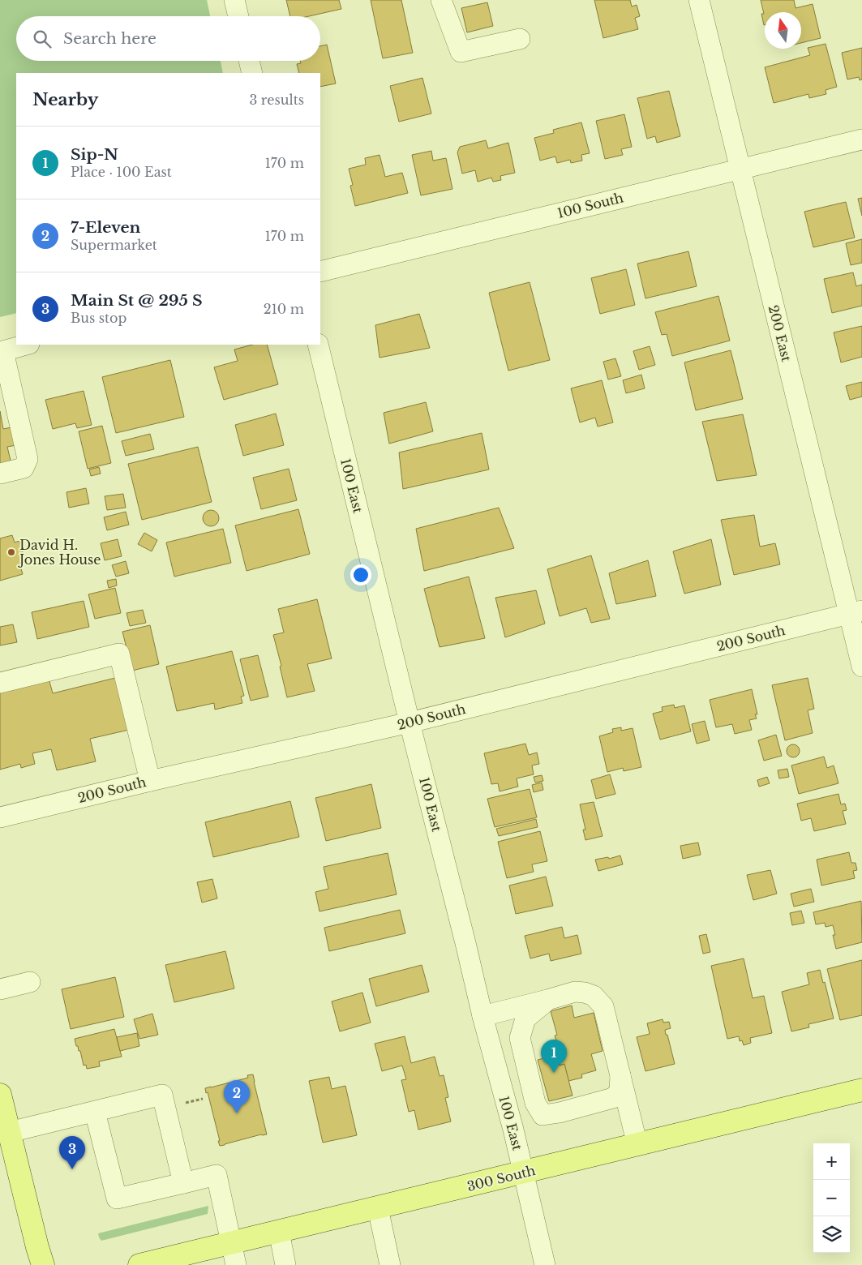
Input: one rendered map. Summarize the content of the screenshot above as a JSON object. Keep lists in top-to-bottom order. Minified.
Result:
{"streets":{"main road":["300 South"],"street":["100 South","200 East","100 East","200 South"]},"crossings":[["100 South","200 East"],["200 East","200 South"],["100 East","200 South"],["100 East","300 South"]],"places":["David H. Jones House"],"north":"top","page":{"search":"Search here","heading":["Nearby","3 results"],"list":[{"mark":"1","name":"Sip-N","note":"Place · 100 East","value":"170 m"},{"mark":"2","name":"7-Eleven","note":"Supermarket","value":"170 m"},{"mark":"3","name":"Main St @ 295 S","note":"Bus stop","value":"210 m"}],"pins":["1","2","3"],"map_buttons":["+","−"]}}
